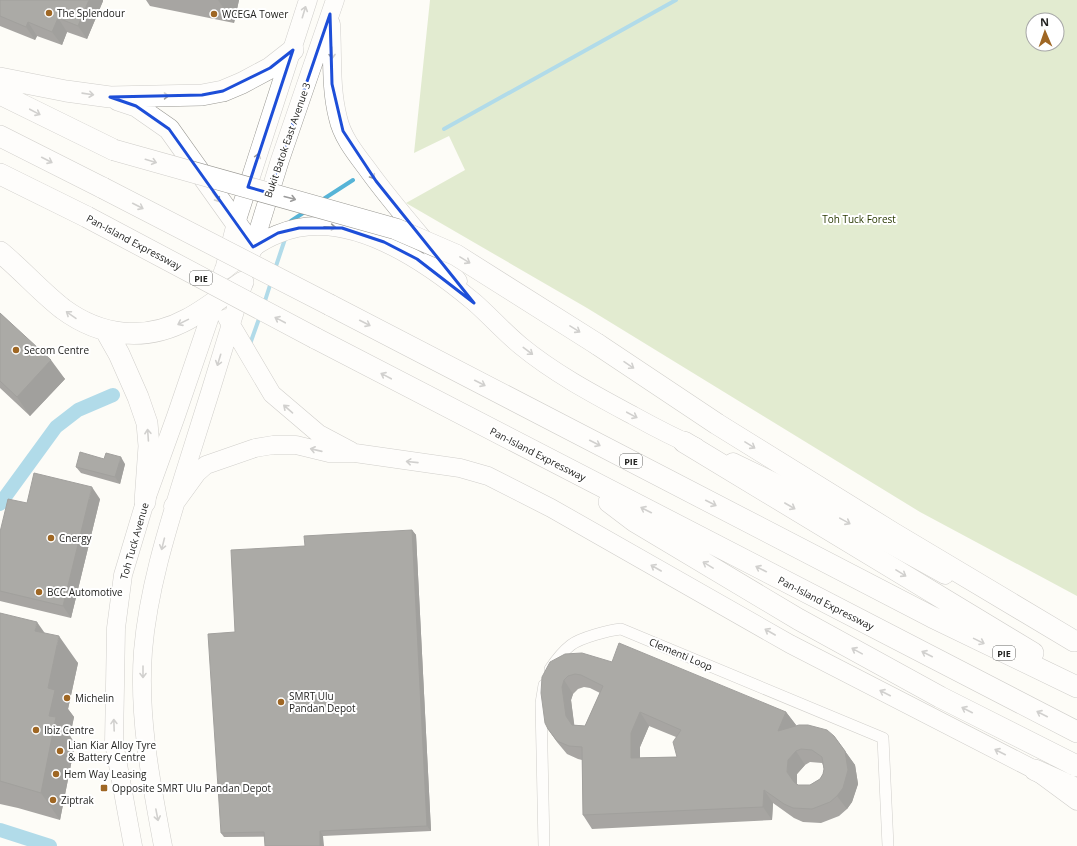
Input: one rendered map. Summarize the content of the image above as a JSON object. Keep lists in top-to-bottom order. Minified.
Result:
{"streets":{"highway":["Pan-Island Expressway","PIE"],"main road":["Bukit Batok East Avenue 3","Toh Tuck Avenue"],"street":["Clementi Loop"]},"parks":["Toh Tuck Forest"],"places":{"other":["The Splendour","WCEGA Tower","Secom Centre","Cnergy","BCC Automotive","Michelin","SMRT Ulu Pandan Depot","Ibiz Centre","Lian Kiar Alloy Tyre & Battery Centre","Hem Way Leasing","Ziptrak"],"transit":["Opposite SMRT Ulu Pandan Depot"]},"north":"top"}
